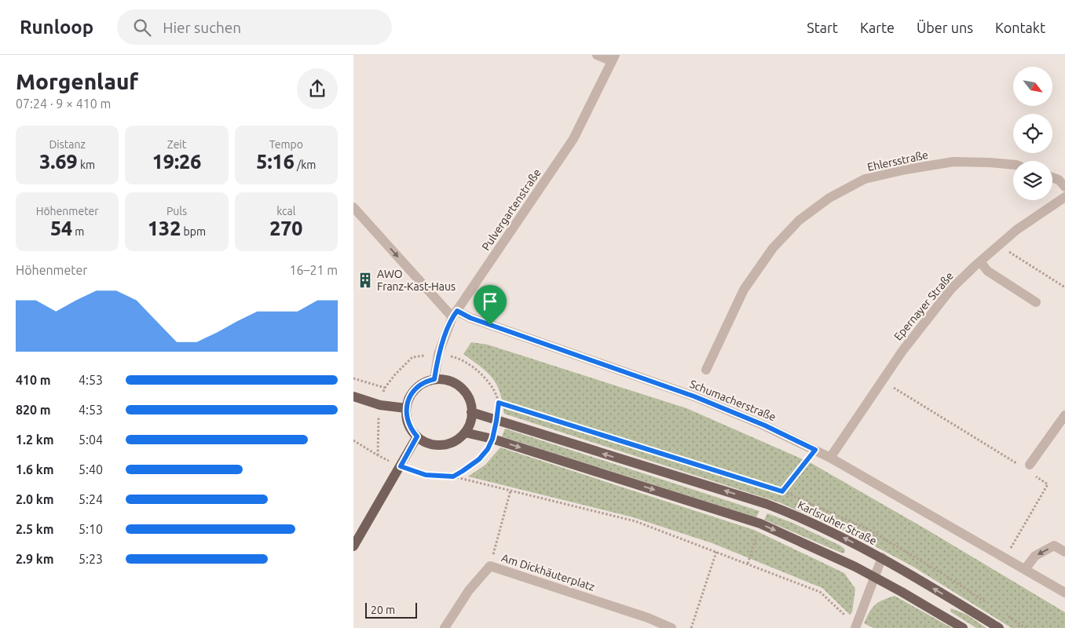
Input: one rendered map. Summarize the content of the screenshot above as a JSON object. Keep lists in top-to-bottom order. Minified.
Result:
{"streets":{"main road":["Karlsruher Straße"],"street":["Ehlersstraße","Pulvergartenstraße","Epernayer Straße","Schumacherstraße","Am Dickhäuterplatz"]},"crossings":[["Pulvergartenstraße","Schumacherstraße"],["Pulvergartenstraße","Karlsruher Straße"],["Epernayer Straße","Schumacherstraße"]],"places":{"building":["AWO Franz-Kast-Haus"]},"scale_bar":"20 m","north":"bottom right","page":{"header":"Runloop","search":"Hier suchen","nav":["Start","Karte","Über uns","Kontakt"],"heading":["Morgenlauf","07:24 · 9 × 410 m"],"stats":[["Distanz","3.69 km"],["Zeit","19:26"],["Tempo","5:16 /km"],["Höhenmeter","54 m"],["Puls","132 bpm"],["kcal","270"]],"chart":["Höhenmeter","16–21 m"],"list":[{"name":"410 m","note":"4:53"},{"name":"820 m","note":"4:53"},{"name":"1.2 km","note":"5:04"},{"name":"1.6 km","note":"5:40"},{"name":"2.0 km","note":"5:24"},{"name":"2.5 km","note":"5:10"},{"name":"2.9 km","note":"5:23"}],"scale":"20 m"}}
